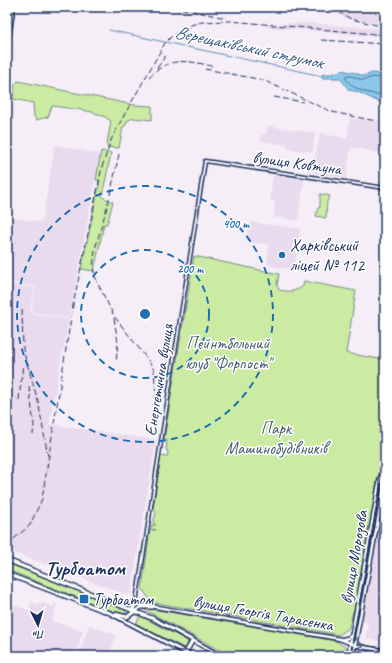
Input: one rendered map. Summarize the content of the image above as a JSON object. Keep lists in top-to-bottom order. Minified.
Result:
{"streets":{"main road":["вулиця Морозова","вулиця Георгія Тарасенка"],"street":["вулиця Ковтуна","Енергетична вулиця"]},"crossings":[["вулиця Ковтуна","Енергетична вулиця"],["Енергетична вулиця","вулиця Георгія Тарасенка"],["вулиця Морозова","вулиця Георгія Тарасенка"]],"districts":["Турбоатом"],"water":["Верещаківський струмок"],"parks":["Пейнтбольний клуб \"Форпост\"","Парк Машинобудівників"],"places":{"other":["Харківський ліцей № 112"],"transit":["Турбоатом"]},"north":"bottom","rings":["400 m","200 m"]}
